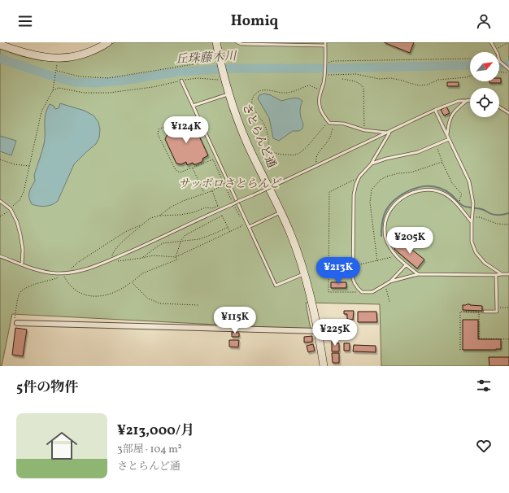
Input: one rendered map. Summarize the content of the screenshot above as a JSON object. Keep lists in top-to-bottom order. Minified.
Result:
{"streets":{"street":["さとらんど通"]},"water":["丘珠藤木川"],"parks":["サッポロさとらんど"],"north":"top right","page":{"header":"Homiq","price":["¥124K","¥205K","¥213K","¥115K","¥225K"],"heading":"5件の物件","list":[{"name":"¥213,000/月","note":"3部屋 · 104 m² · さとらんど通"}]}}
